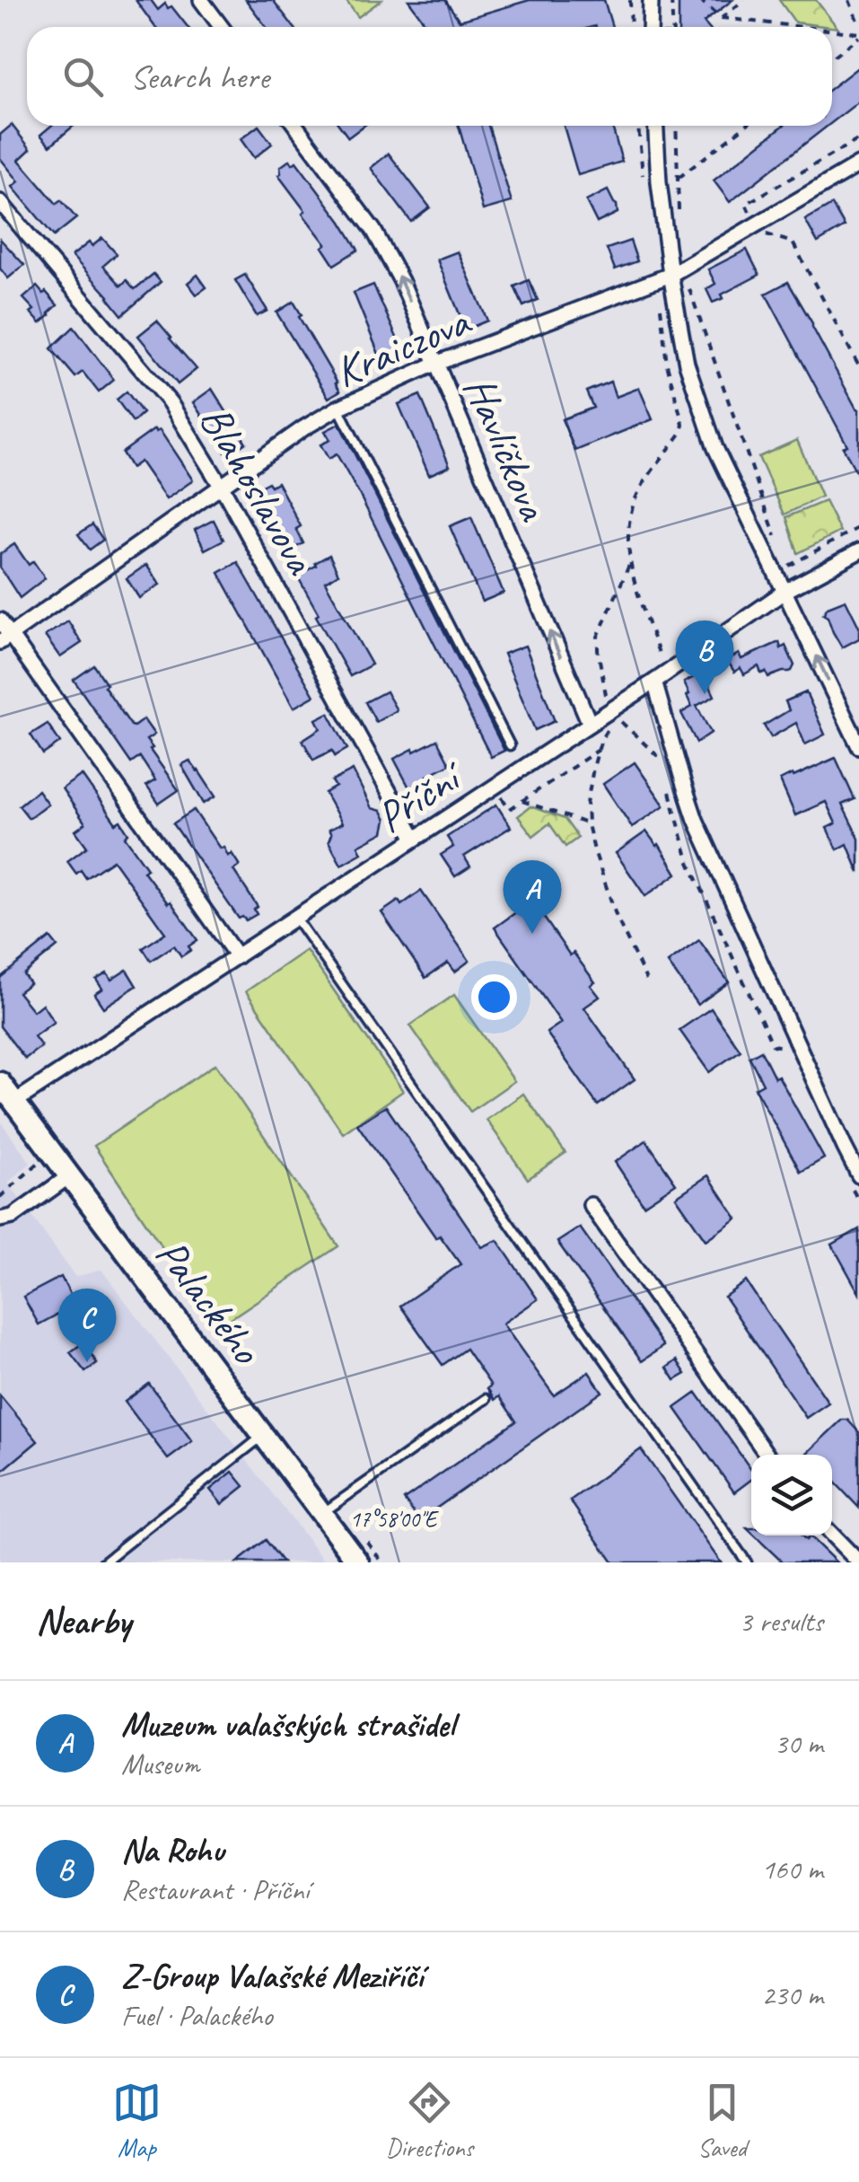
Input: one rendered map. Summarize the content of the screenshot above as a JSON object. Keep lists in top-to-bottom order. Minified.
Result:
{"streets":{"street":["Kraiczova","Havlíčkova","Blahoslavova","Příční","Palackého"]},"crossings":[["Kraiczova","Havlíčkova"],["Kraiczova","Blahoslavova"],["Havlíčkova","Příční"],["Blahoslavova","Příční"],["Příční","Palackého"]],"one_way":["Havlíčkova"],"page":{"search":"Search here","pins":["B","A","C"],"heading":["Nearby","3 results"],"list":[{"mark":"A","name":"Muzeum valašských strašidel","note":"Museum","value":"30 m"},{"mark":"B","name":"Na Rohu","note":"Restaurant · Příční","value":"160 m"},{"mark":"C","name":"Z-Group Valašské Meziříčí","note":"Fuel · Palackého","value":"230 m"}],"nav":["Map","Directions","Saved"]},"coordinates":["17°58'00\"E"]}
